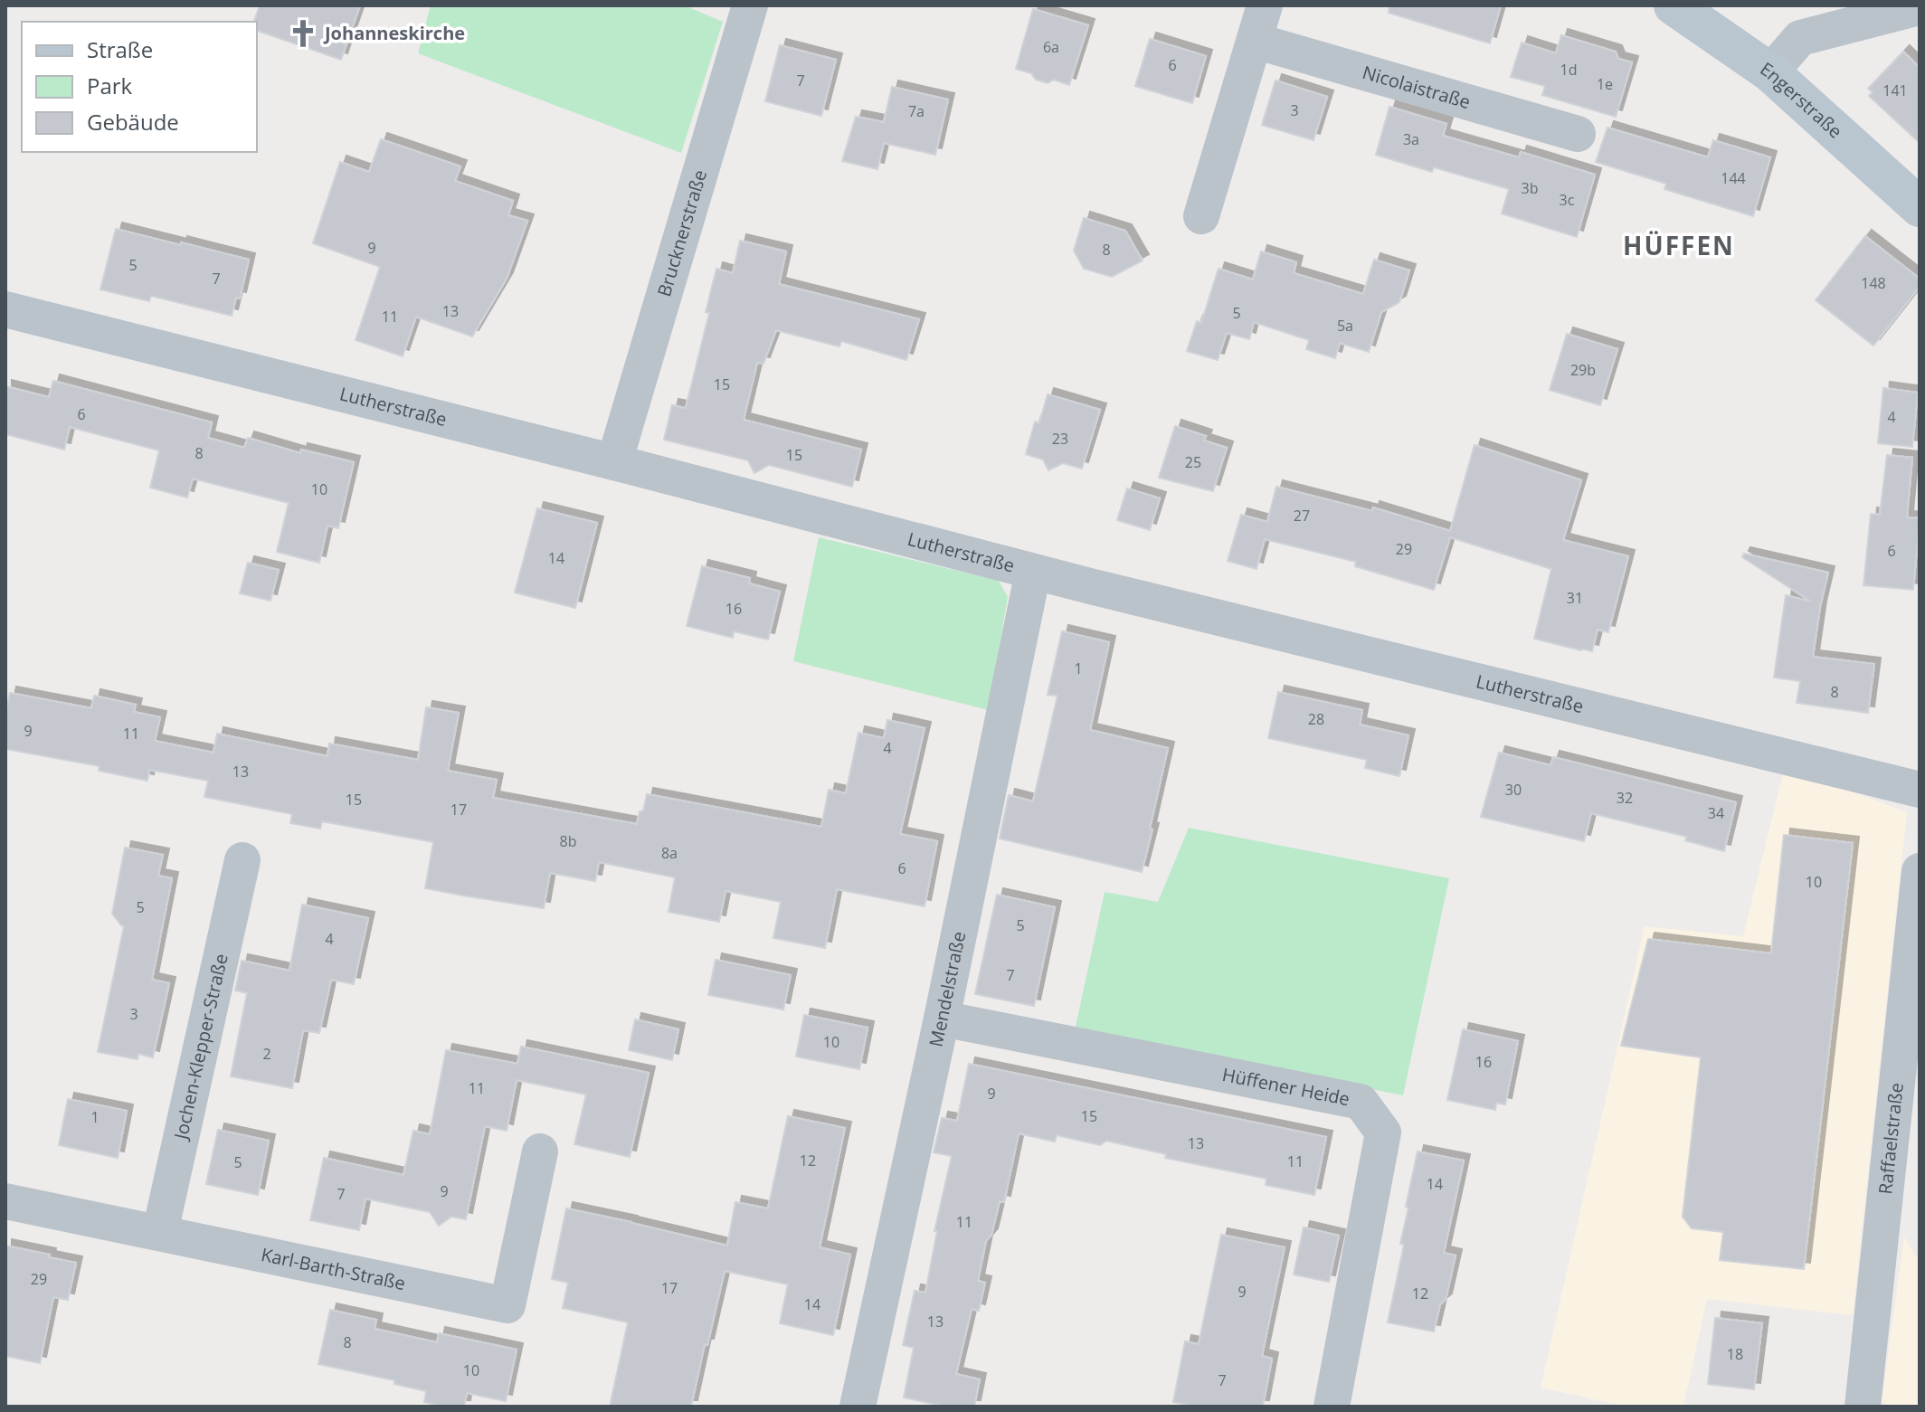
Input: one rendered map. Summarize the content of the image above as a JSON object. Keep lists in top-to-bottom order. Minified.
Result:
{"streets":{"main road":["Engerstraße"],"street":["Nicolaistraße","Brucknerstraße","Lutherstraße","Mendelstraße","Jochen-Klepper-Straße","Hüffener Heide","Raffaelstraße","Karl-Barth-Straße"]},"crossings":[["Brucknerstraße","Lutherstraße"],["Lutherstraße","Mendelstraße"],["Mendelstraße","Hüffener Heide"],["Jochen-Klepper-Straße","Karl-Barth-Straße"]],"districts":["HÜFFEN"],"places":{"church":["Johanneskirche"]},"house_numbers":["6a","6","1d","7","1e","141","3","7a","3a","144","3b","3c","9","8","5","7","148","13","5","11","5a","29b","15","6","4","23","8","15","25","10","27","29","6","14","31","16","1","8","28","9","11","4","13","30","32","15","17","34","8b","8a","6","10","5","5","4","7","3","10","2","16","11","9","15","1","13","12","11","5","14","9","7","11","29","17","9","12","14","13","8","18","10","7"],"legend":["Straße","Park","Gebäude"]}
